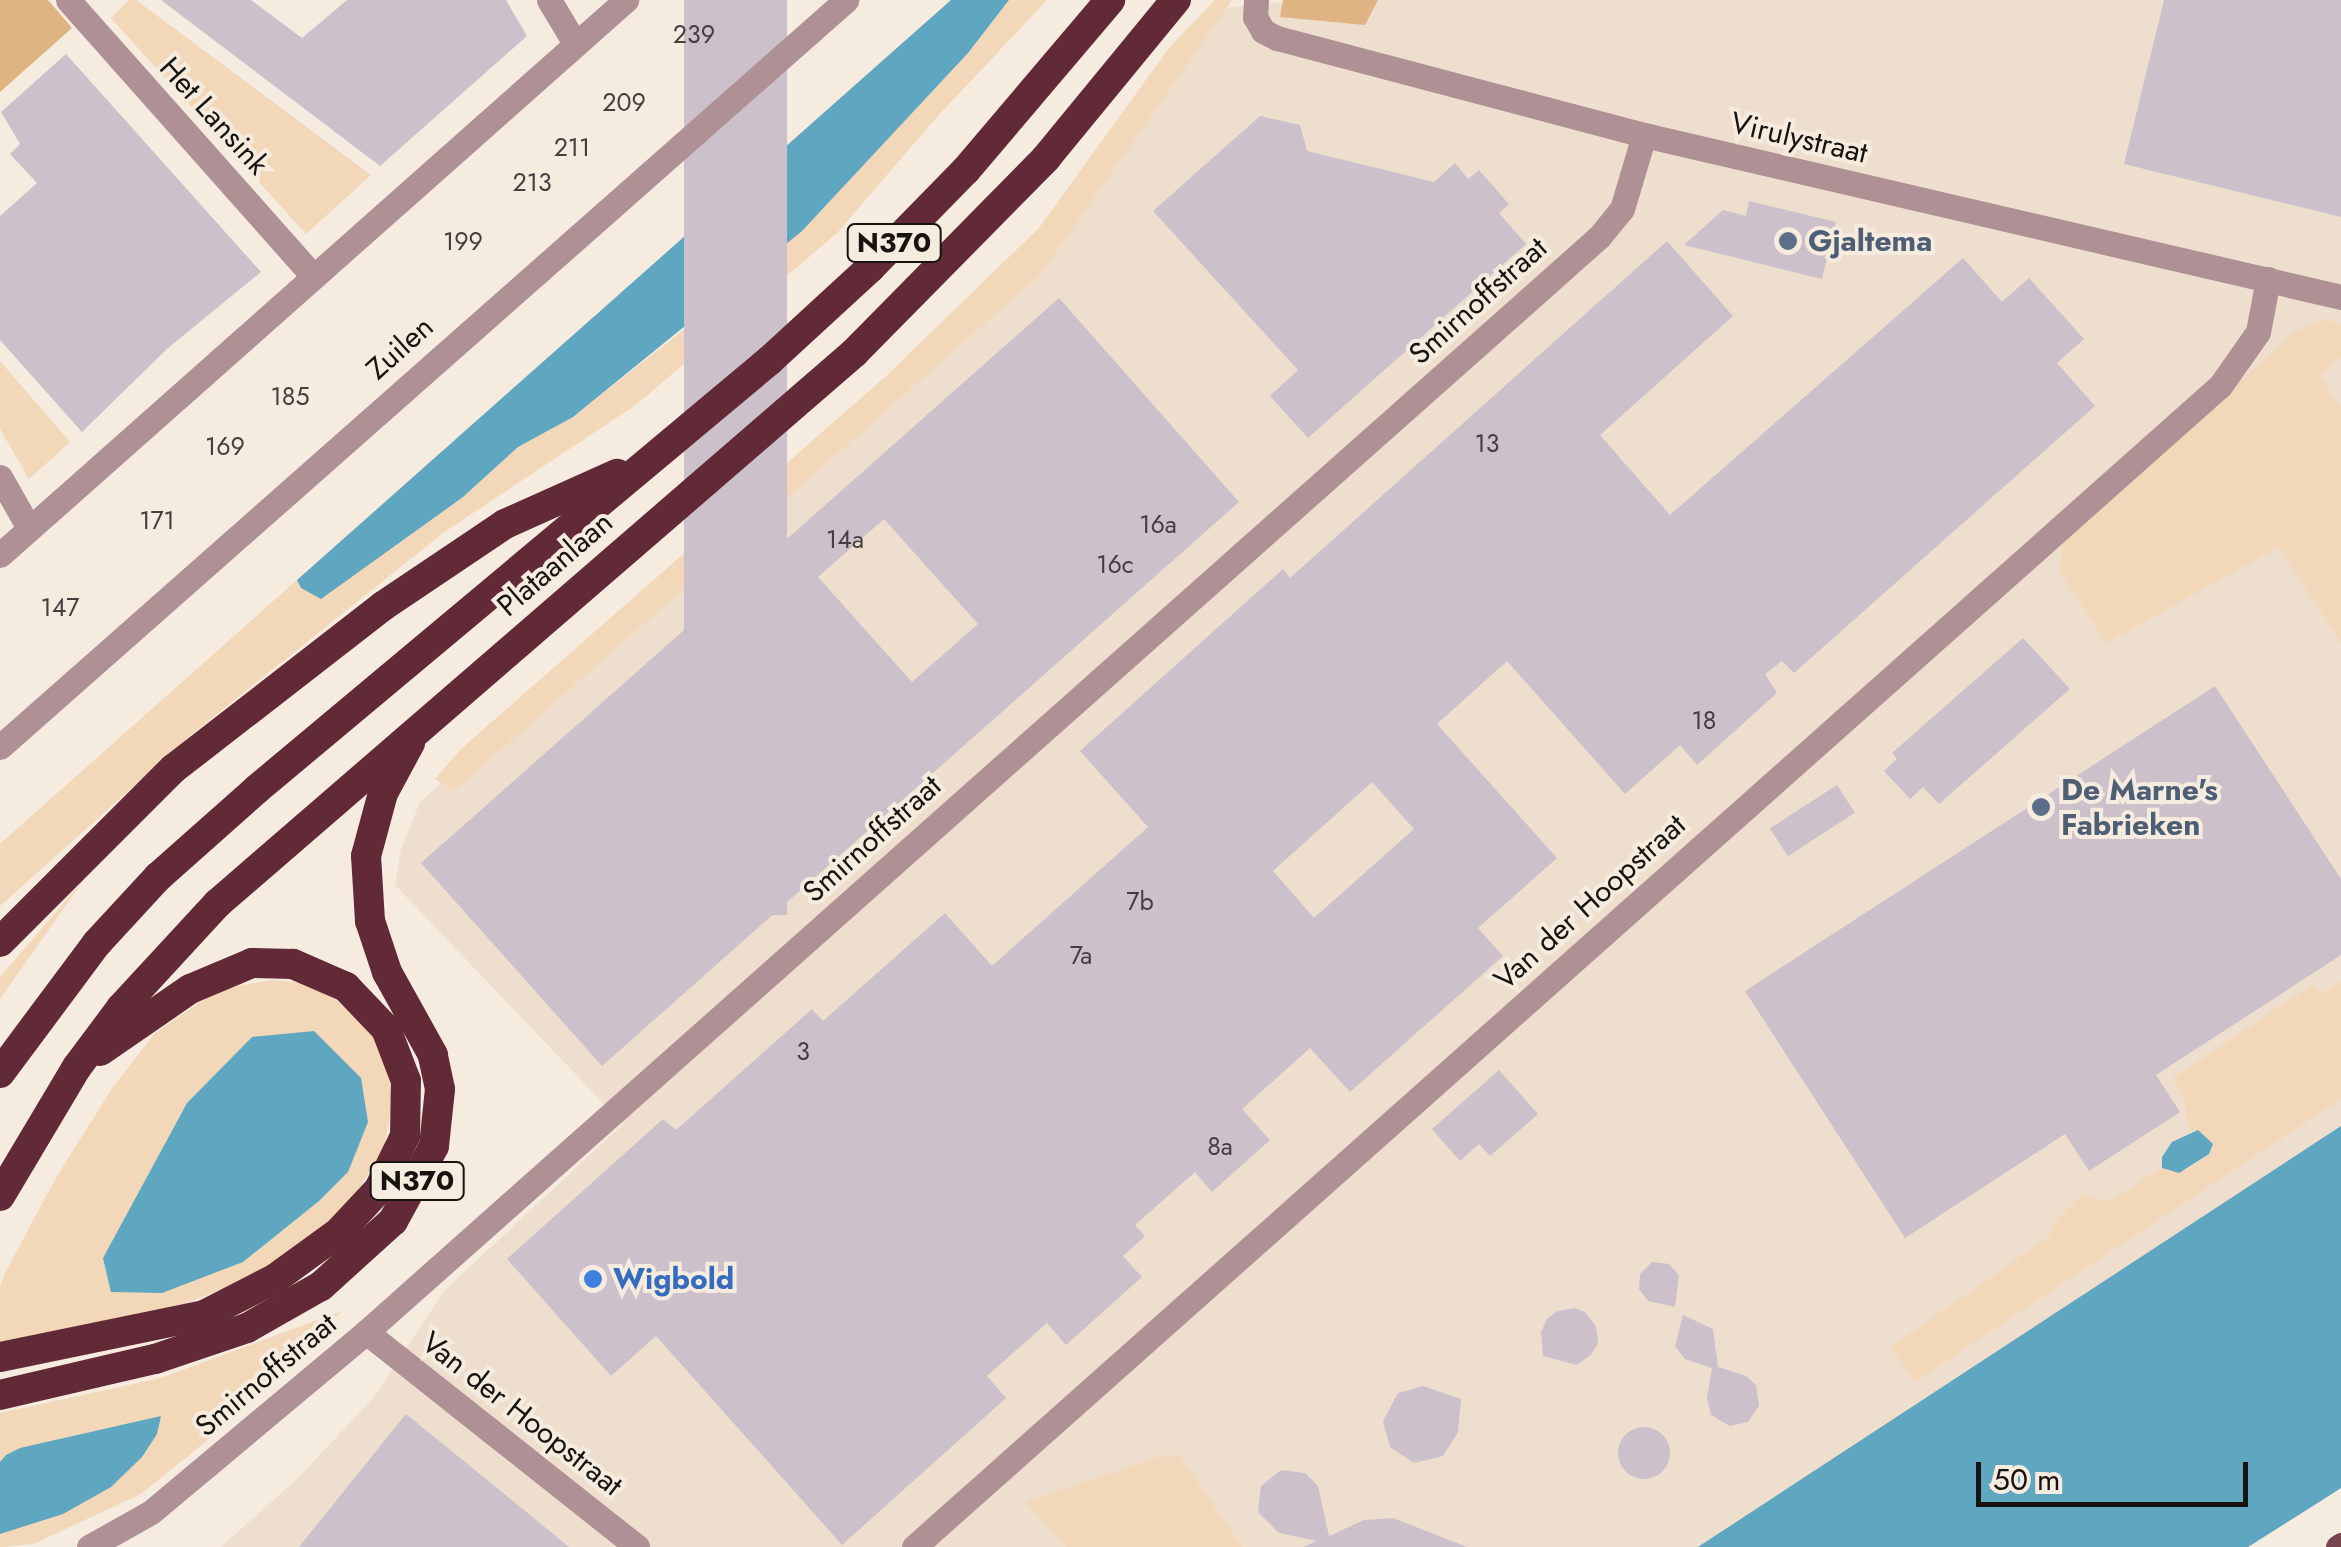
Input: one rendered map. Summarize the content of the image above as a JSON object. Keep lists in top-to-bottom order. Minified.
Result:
{"streets":{"highway":["N370","Plataanlaan"],"street":["Het Lansink","Virulystraat","Smirnoffstraat","Zuilen","Van der Hoopstraat"]},"crossings":[["Virulystraat","Smirnoffstraat"],["Virulystraat","Van der Hoopstraat"],["N370","Plataanlaan"],["Smirnoffstraat","Van der Hoopstraat"]],"places":["Gjaltema","De Marne's Fabrieken","Wigbold"],"house_numbers":["239","209","211","213","199","185","13","169","171","16a","14a","16c","147","18","7b","7a","3","8a"],"scale_bar":"50 m"}
